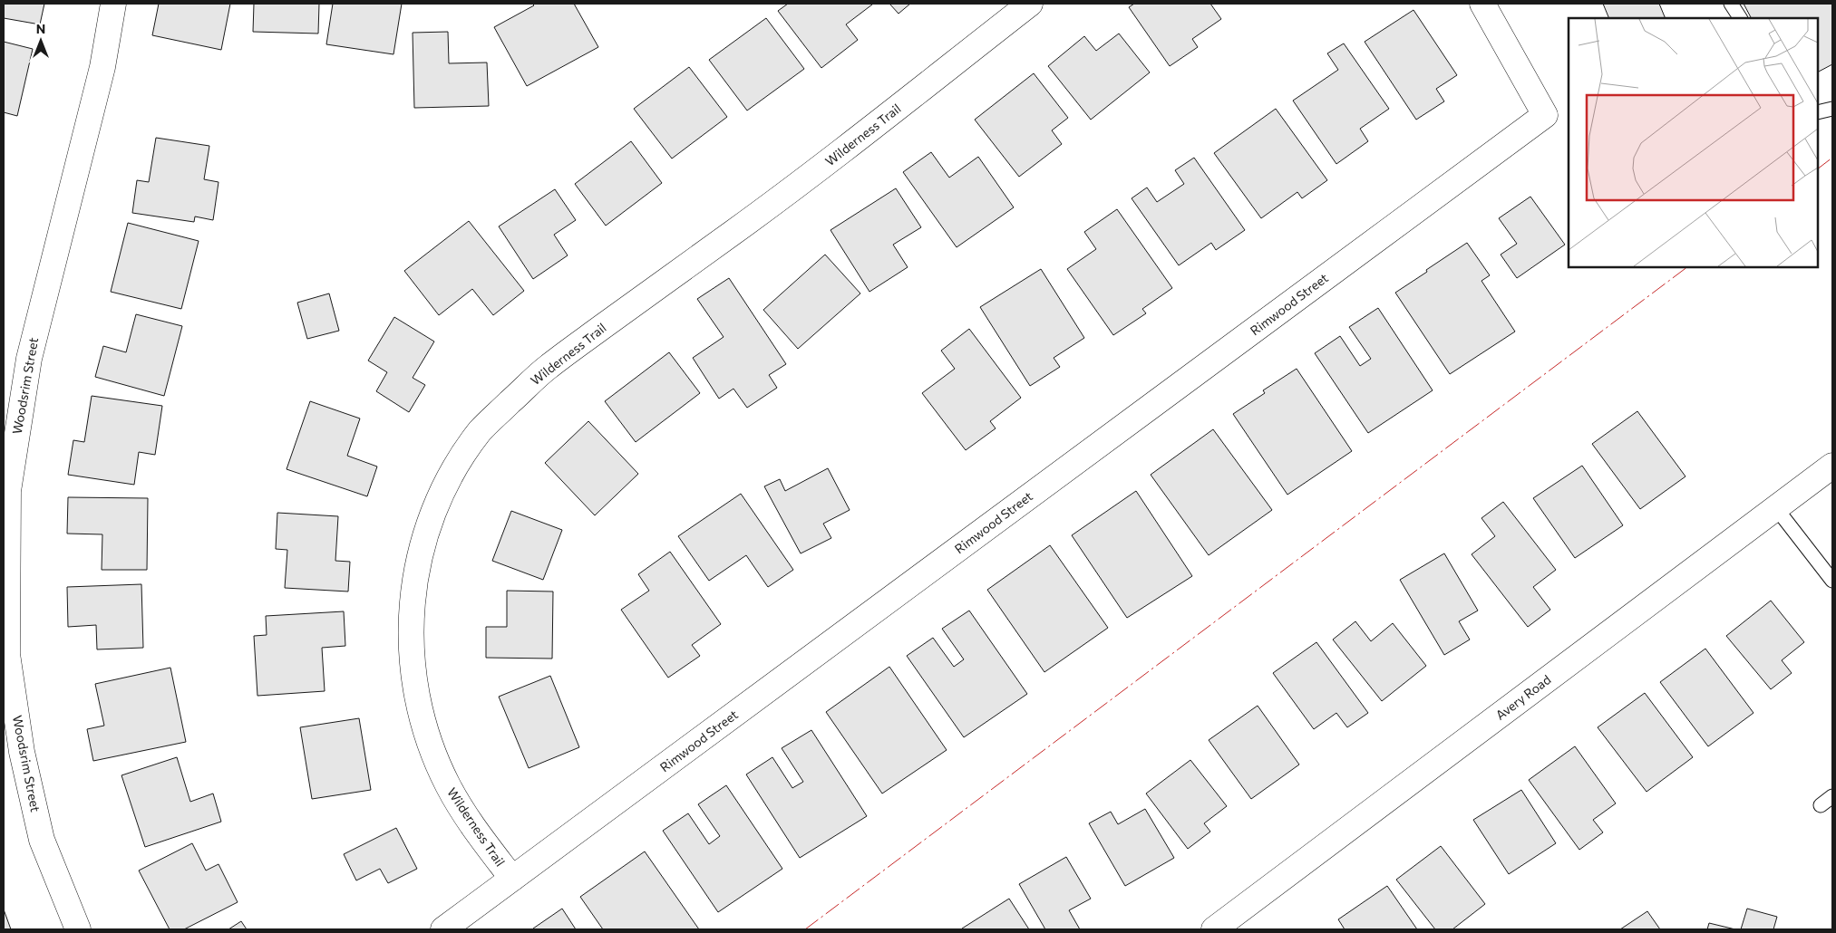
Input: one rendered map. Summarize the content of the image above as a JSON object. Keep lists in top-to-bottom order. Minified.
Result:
{"streets":{"street":["Wilderness Trail","Rimwood Street","Woodsrim Street","Avery Road"]},"crossings":[["Wilderness Trail","Rimwood Street"]],"north":"top"}
